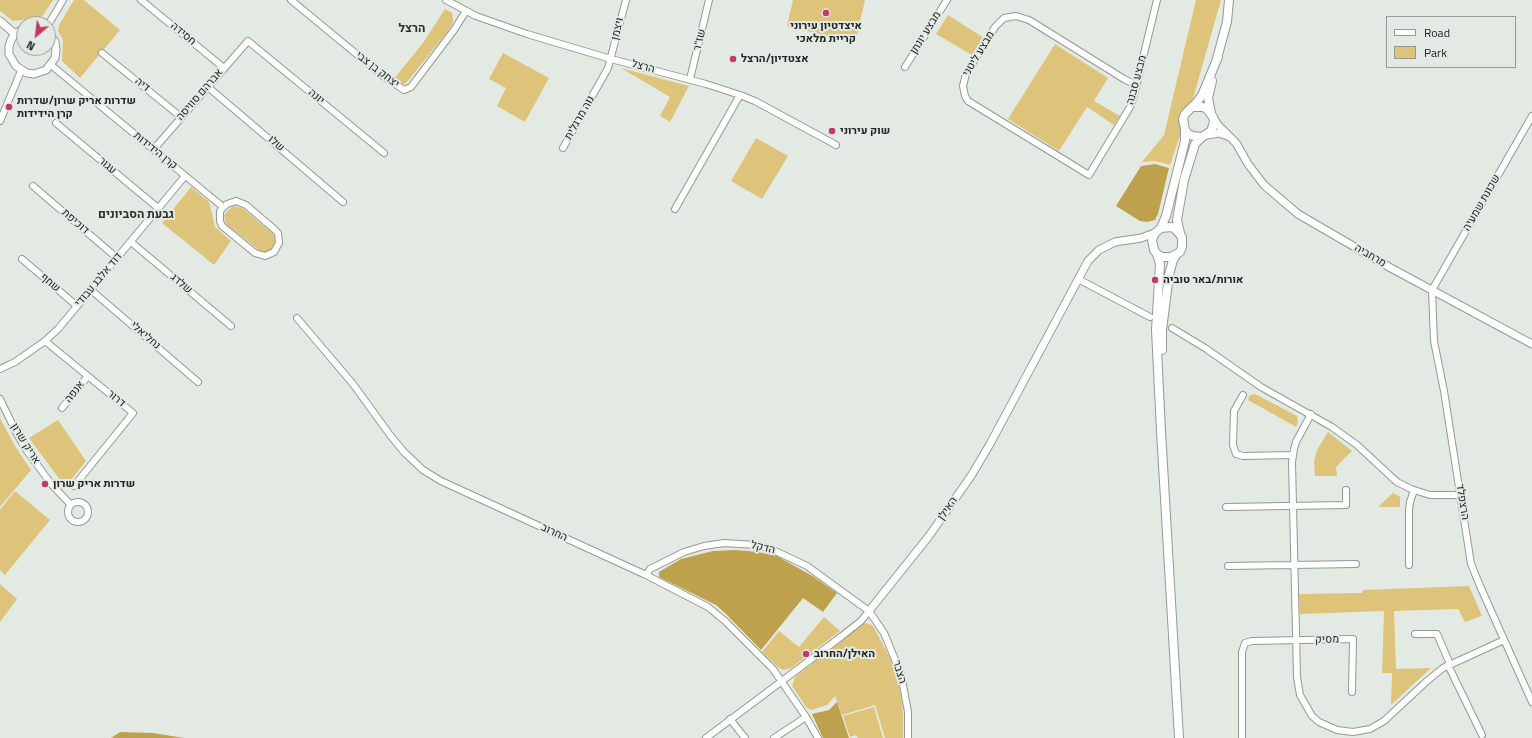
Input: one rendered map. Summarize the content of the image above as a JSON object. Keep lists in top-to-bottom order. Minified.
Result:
{"streets":{"street":["ויצמן","מבצע יונתן","חסידה","שז\"ר","מבצע ליטני","הרצל","יצחק בן צבי","מבצע סבנה","דיה","אברהם סוויסה","יונה","נוה מרגלית","שלו","קרן הידידות","עגור","שכונת שמעיה","דוכיפת","מרחביה","דוד אלבג עבודי","שחף","שלדג","נחליאלי","אנפה","דרור","אריק שרון","הרצפלד","האילן","החרוב","הדקל","מסיק","הצבר"]},"crossings":[["ויצמן","הרצל"],["ויצמן","נוה מרגלית"],["חסידה","אברהם סוויסה"],["שז\"ר","הרצל"],["מבצע ליטני","מבצע סבנה"],["הרצל","יצחק בן צבי"],["דיה","אברהם סוויסה"],["אברהם סוויסה","יונה"],["אברהם סוויסה","שלו"],["אברהם סוויסה","קרן הידידות"],["קרן הידידות","דוד אלבג עבודי"],["עגור","דוד אלבג עבודי"],["שכונת שמעיה","מרחביה"],["שכונת שמעיה","הרצפלד"],["דוכיפת","דוד אלבג עבודי"],["מרחביה","הרצפלד"],["דוד אלבג עבודי","שחף"],["דוד אלבג עבודי","שלדג"],["דוד אלבג עבודי","נחליאלי"],["דוד אלבג עבודי","דרור"],["אנפה","דרור"],["האילן","החרוב"],["האילן","הדקל"],["האילן","הצבר"],["החרוב","הדקל"],["הדקל","הצבר"]],"districts":["הרצל","גבעת הסביונים"],"places":["איצדטיון עירוני קריית מלאכי","אצטדיון/הרצל","שדרות אריק שרון/שדרות קרן הידידות","שוק עירוני","אורות/באר טוביה","שדרות אריק שרון","האילן/החרוב"],"legend":["Road","Park"],"north":"bottom left"}
